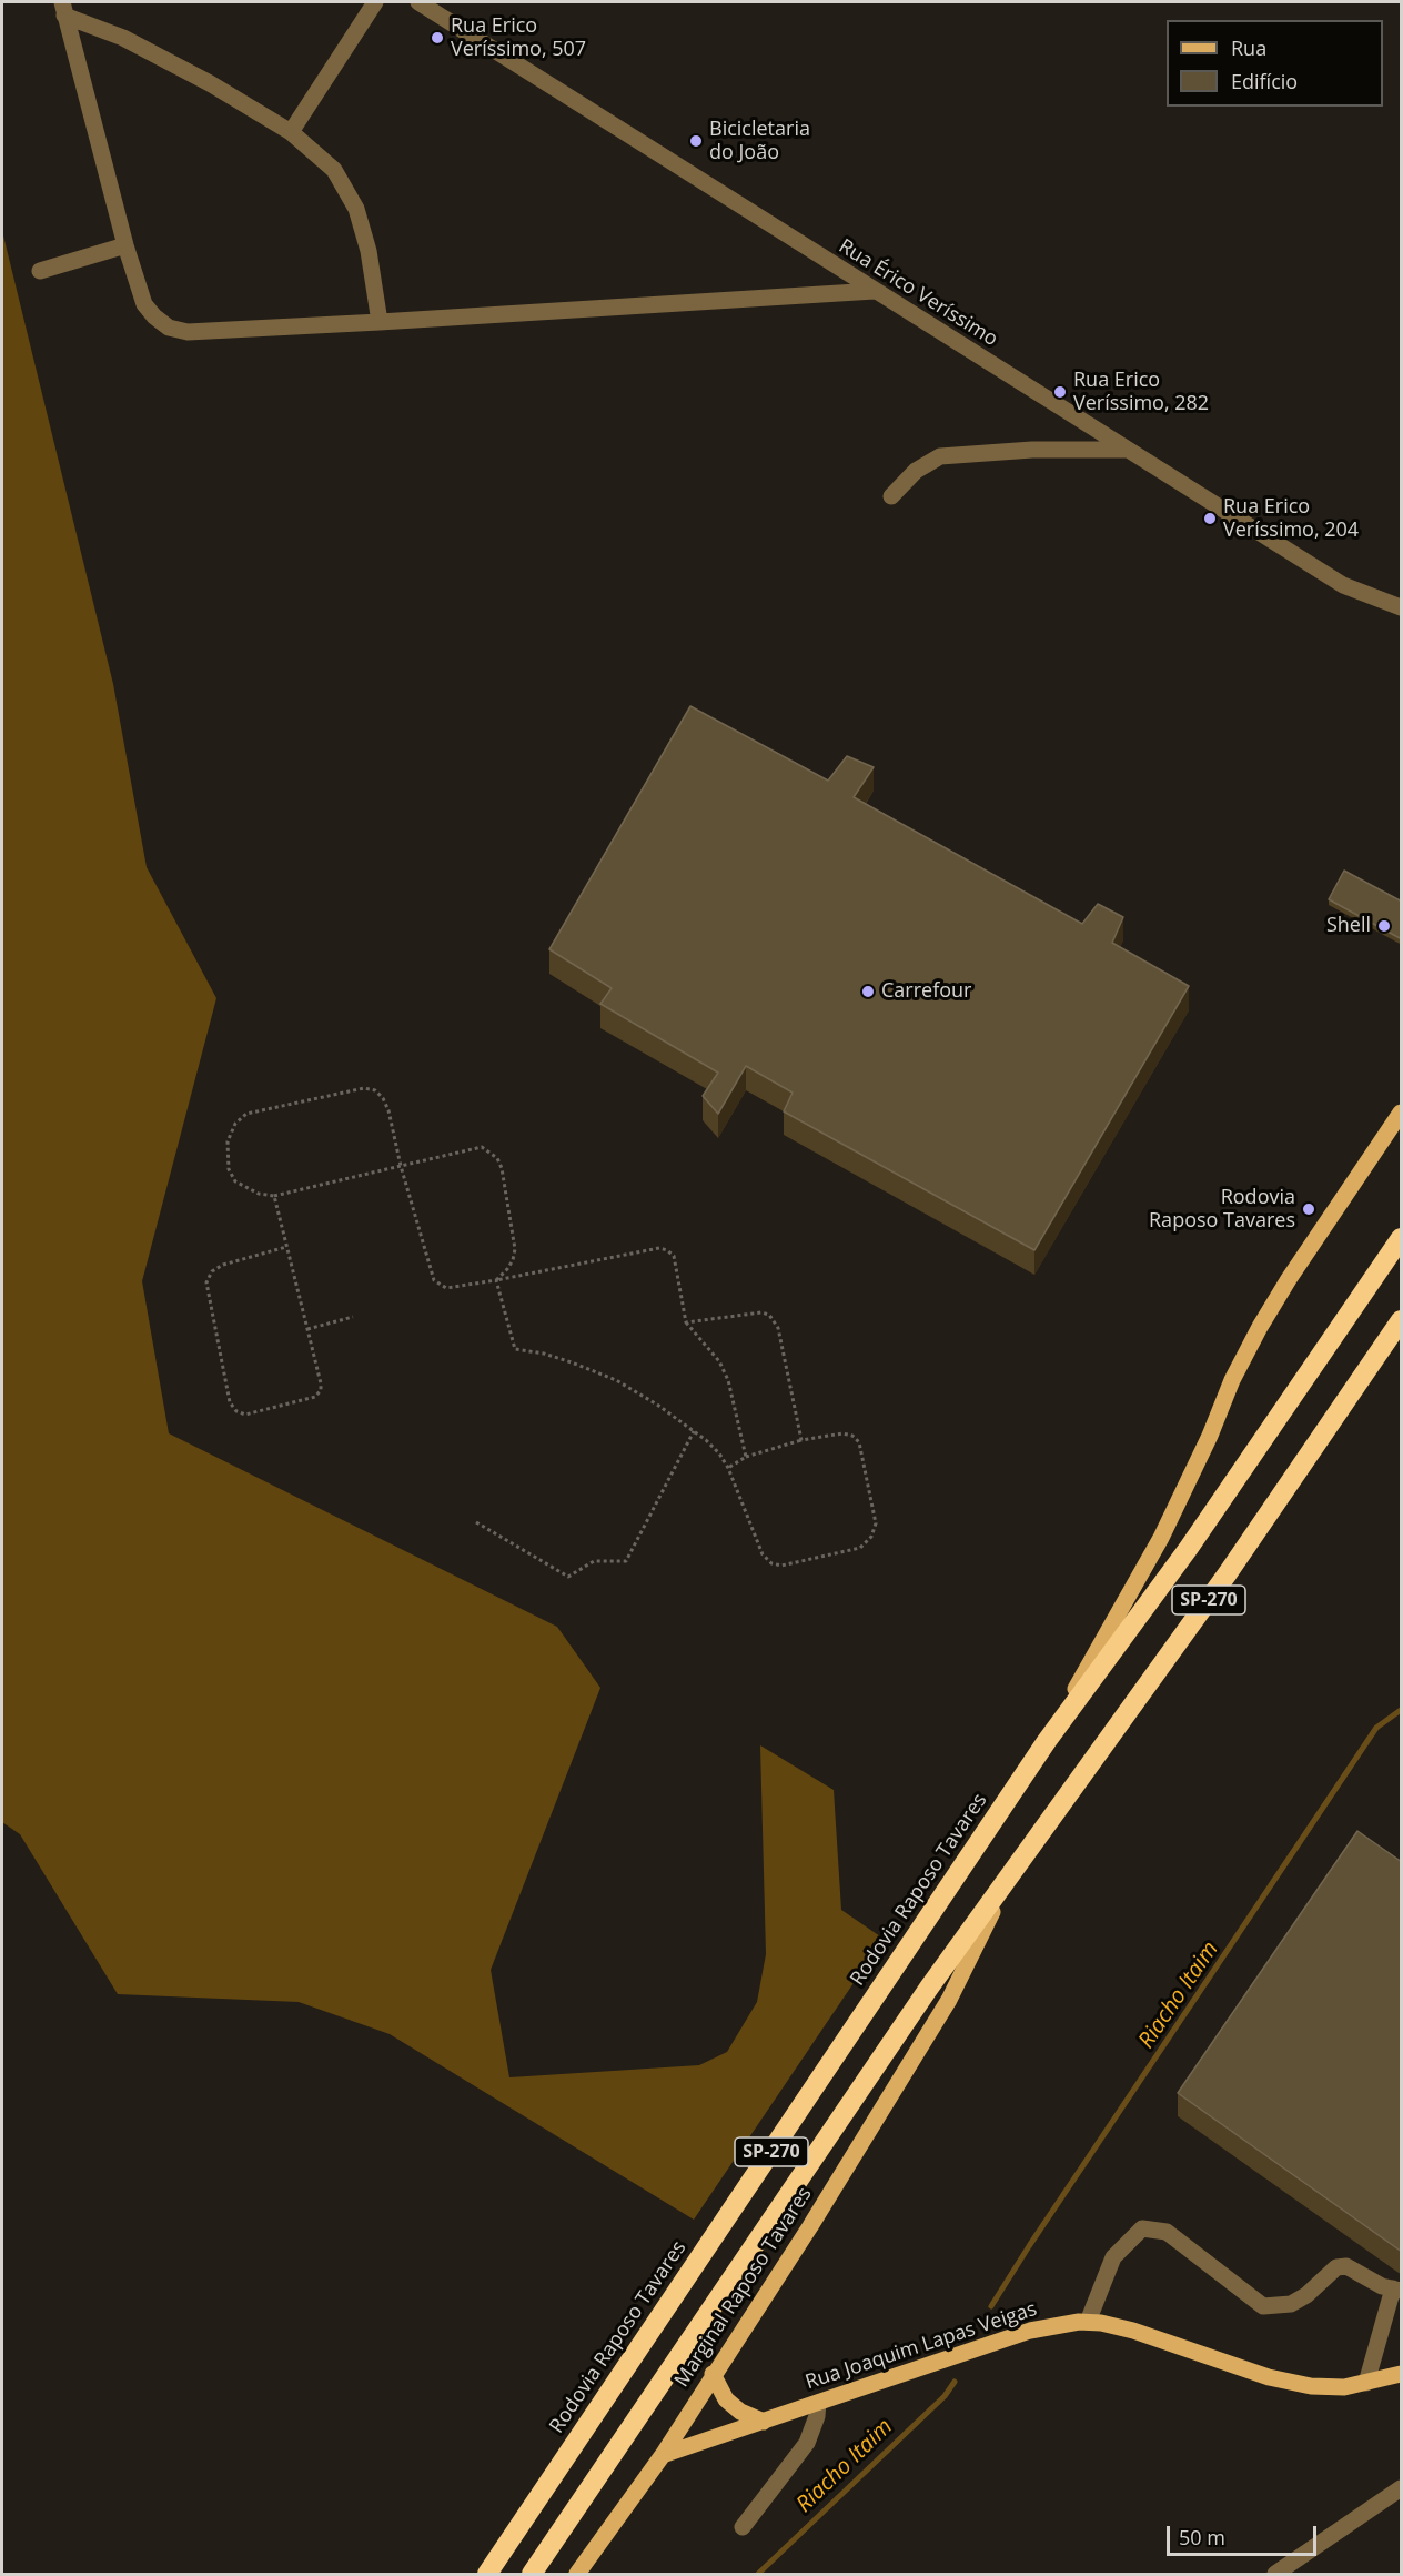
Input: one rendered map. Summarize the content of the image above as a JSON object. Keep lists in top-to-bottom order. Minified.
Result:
{"streets":{"highway":["SP-270","Rodovia Raposo Tavares"],"main road":["Marginal Raposo Tavares","Rua Joaquim Lapas Veigas"],"street":["Rua Érico Veríssimo"]},"crossings":[["SP-270","Marginal Raposo Tavares"],["Marginal Raposo Tavares","Rua Joaquim Lapas Veigas"]],"water":["Riacho Itaim"],"places":["Rua Erico Veríssimo, 507","Bicicletaria do João","Rua Erico Veríssimo, 282","Rua Erico Veríssimo, 204","Shell","Carrefour","Rodovia Raposo Tavares"],"legend":["Rua","Edifício"],"scale_bar":"50 m"}
